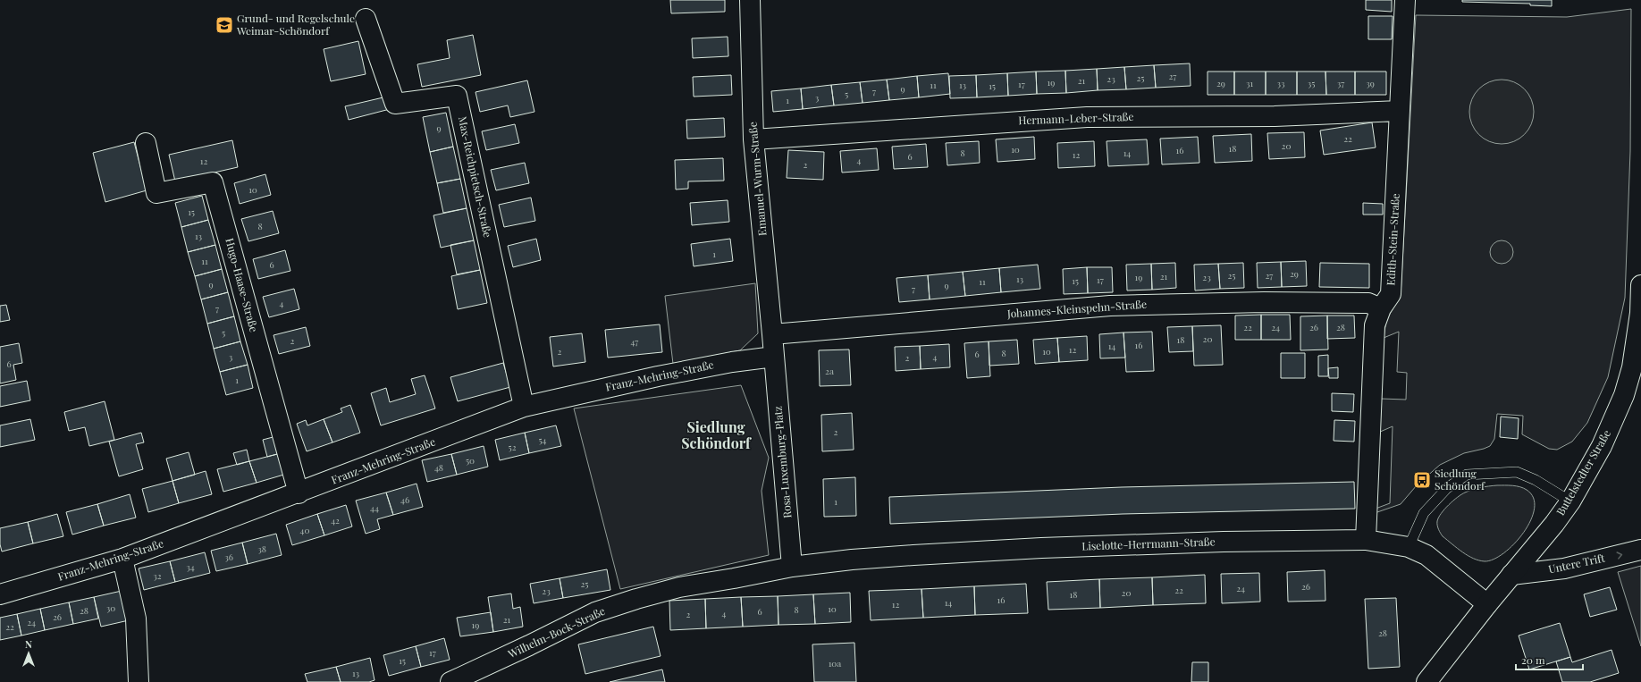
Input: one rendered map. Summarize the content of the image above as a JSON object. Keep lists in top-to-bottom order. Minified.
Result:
{"streets":{"street":["Hermann-Leber-Straße","Max-Reichpietsch-Straße","Emanuel-Wurm-Straße","Edith-Stein-Straße","Hugo-Haase-Straße","Johannes-Kleinspehn-Straße","Franz-Mehring-Straße","Rosa-Luxemburg-Platz","Buttelstedter Straße","Liselotte-Herrmann-Straße","Untere Trift","Wilhelm-Bock-Straße"]},"crossings":[["Hermann-Leber-Straße","Emanuel-Wurm-Straße"],["Hermann-Leber-Straße","Edith-Stein-Straße"],["Max-Reichpietsch-Straße","Franz-Mehring-Straße"],["Emanuel-Wurm-Straße","Johannes-Kleinspehn-Straße"],["Emanuel-Wurm-Straße","Franz-Mehring-Straße"],["Emanuel-Wurm-Straße","Rosa-Luxemburg-Platz"],["Edith-Stein-Straße","Johannes-Kleinspehn-Straße"],["Edith-Stein-Straße","Liselotte-Herrmann-Straße"],["Hugo-Haase-Straße","Franz-Mehring-Straße"],["Franz-Mehring-Straße","Rosa-Luxemburg-Platz"],["Rosa-Luxemburg-Platz","Liselotte-Herrmann-Straße"],["Rosa-Luxemburg-Platz","Wilhelm-Bock-Straße"],["Buttelstedter Straße","Liselotte-Herrmann-Straße"],["Buttelstedter Straße","Untere Trift"],["Liselotte-Herrmann-Straße","Wilhelm-Bock-Straße"]],"one_way":["Untere Trift"],"districts":["Siedlung Schöndorf"],"places":{"school or university":["Grund- und Regelschule Weimar-Schöndorf"],"bus stop":["Siedlung Schöndorf"]},"house_numbers":["27","25","23","21","19","29","31","33","35","37","39","17","11","13","15","9","7","5","3","1","9","22","20","18","10","16","8","14","12","6","4","12","2","10","15","8","13","1","11","6","29","25","27","21","19","23","13","17","15","11","9","9","7","4","7","22","24","26","28","5","20","18","2","47","16","14","12","2","10","8","6","3","4","2","6","2a","1","2","54","52","50","48","46","1","44","42","40","38","36","34","32","25","26","24","22","23","20","18","16","14","12","30","10","8","28","6","4","2","26","21","24","19","22","28","17","15","10a","13"],"scale_bar":"20 m","north":"top"}
